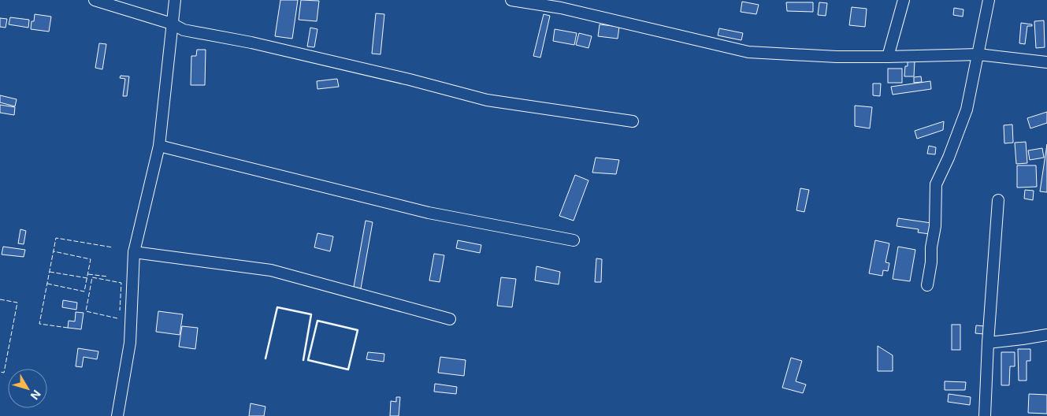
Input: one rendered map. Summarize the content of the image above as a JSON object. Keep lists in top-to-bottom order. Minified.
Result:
{"north":"bottom right"}
